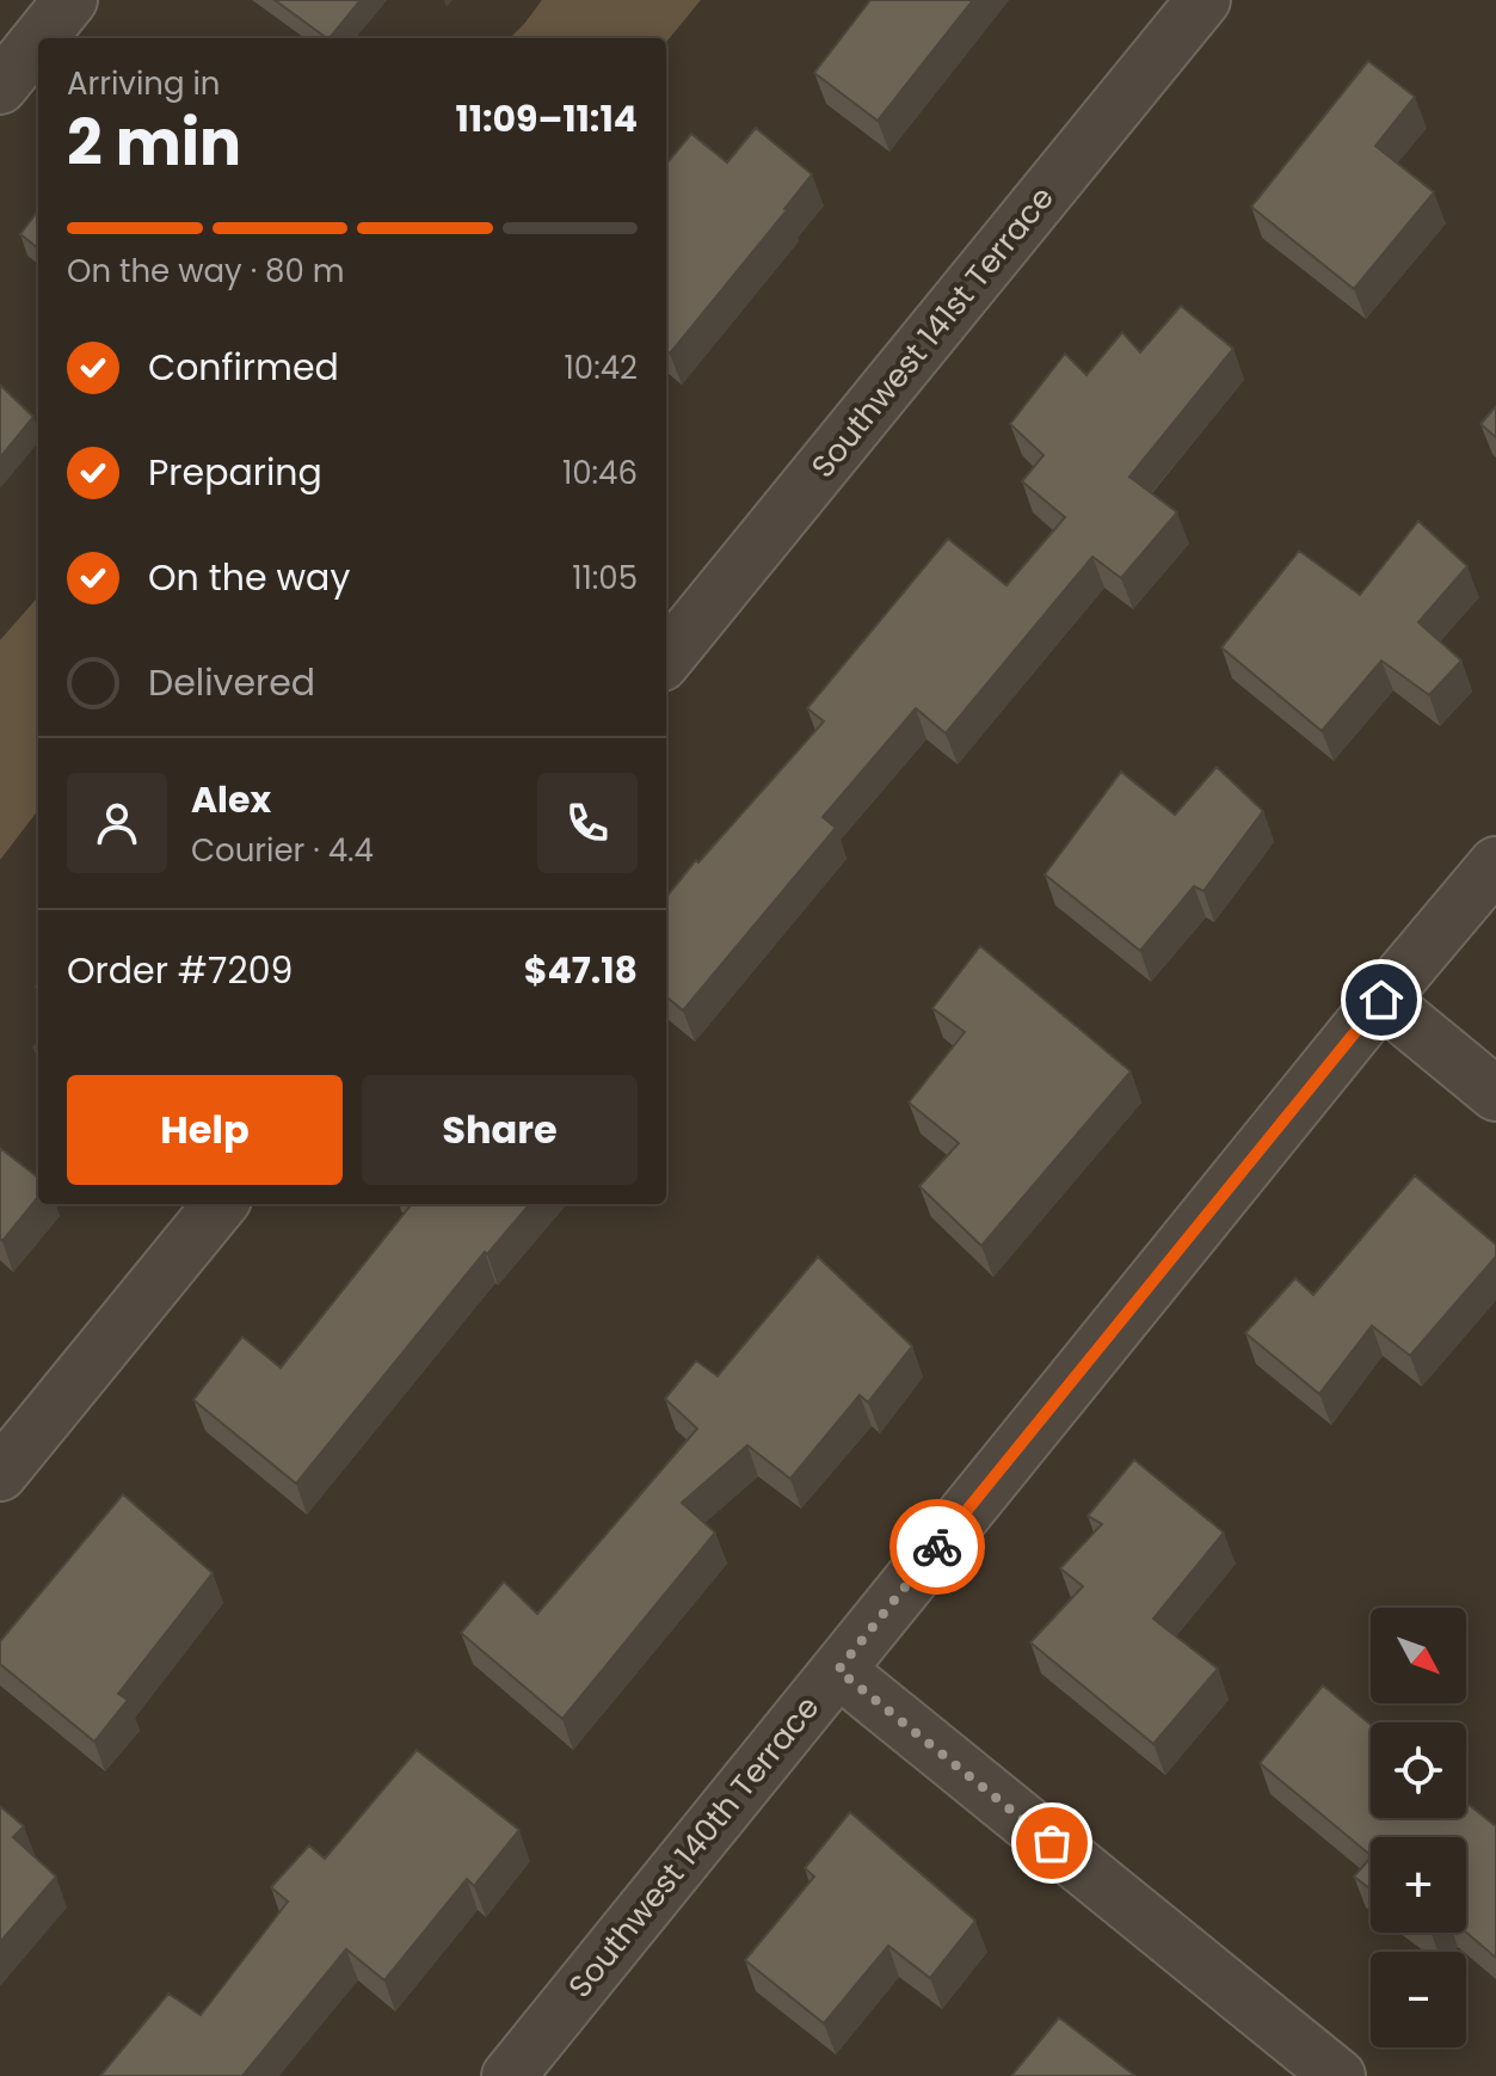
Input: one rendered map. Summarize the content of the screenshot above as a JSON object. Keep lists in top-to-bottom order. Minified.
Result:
{"streets":{"street":["Southwest 141st Terrace","Southwest 140th Terrace"]},"north":"bottom right","page":{"heading":["2 min","Arriving in","11:09–11:14"],"panel":["Alex","Courier · 4.4","Order #7209","$47.18"],"bar":"On the way · 80 m","list":[["Confirmed","10:42"],["Preparing","10:46"],["On the way","11:05"],"Delivered"],"buttons":["Help","Share"],"map_buttons":["+","−"]}}
